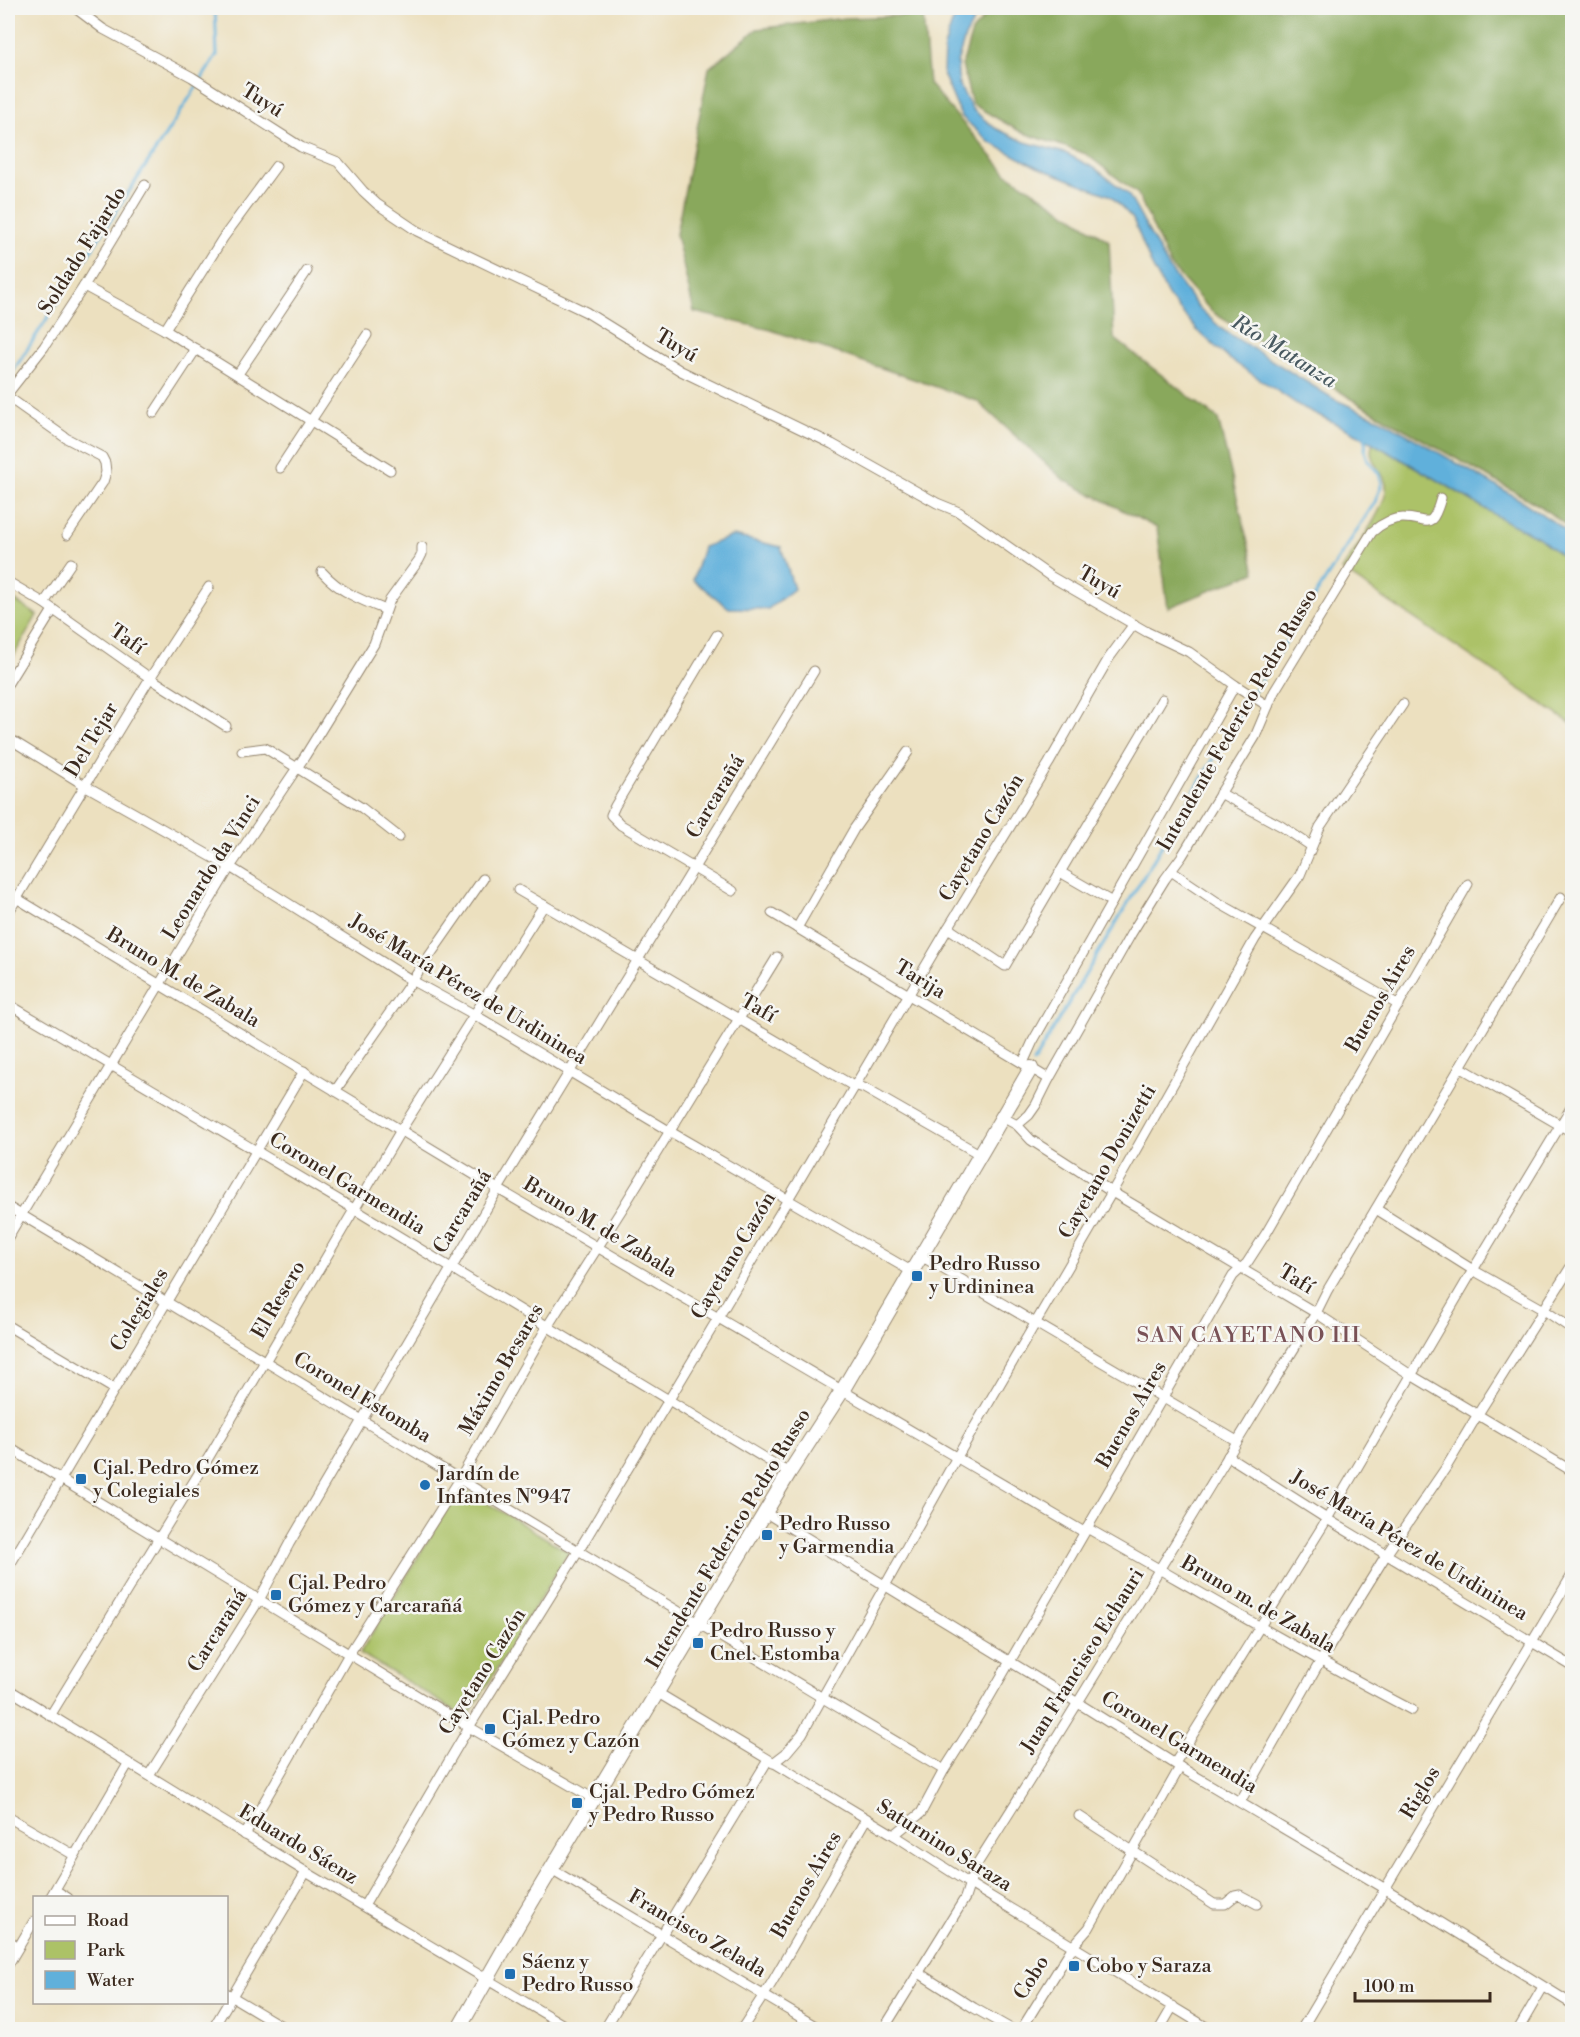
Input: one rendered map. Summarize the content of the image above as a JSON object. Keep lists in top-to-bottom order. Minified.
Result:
{"streets":{"street":["Tuyú","Soldado Fajardo","Tafí","Intendente Federico Pedro Russo","Del Tejar","Carcarañá","Cayetano Cazón","Leonardo da Vinci","Bruno M. de Zabala","Tarija","José María Pérez de Urdininea","Buenos Aires","Cayetano Donizetti","Coronel Garmendia","El Resero","Colegiales","Máximo Besares","Coronel Estomba","Bruno m. de Zabala","Juan Francisco Echauri","Riglos","Eduardo Sáenz","Saturnino Saraza","Francisco Zelada","Cobo"]},"crossings":[["Tuyú","Intendente Federico Pedro Russo"],["Tuyú","Cayetano Cazón"],["Tafí","Intendente Federico Pedro Russo"],["Tafí","Del Tejar"],["Tafí","Carcarañá"],["Tafí","Cayetano Cazón"],["Tafí","Buenos Aires"],["Tafí","Cayetano Donizetti"],["Tafí","El Resero"],["Tafí","Máximo Besares"],["Tafí","Juan Francisco Echauri"],["Tafí","Cobo"],["Intendente Federico Pedro Russo","Bruno M. de Zabala"],["Intendente Federico Pedro Russo","Tarija"],["Intendente Federico Pedro Russo","José María Pérez de Urdininea"],["Intendente Federico Pedro Russo","Coronel Garmendia"],["Intendente Federico Pedro Russo","Coronel Estomba"],["Intendente Federico Pedro Russo","Eduardo Sáenz"],["Intendente Federico Pedro Russo","Saturnino Saraza"],["Intendente Federico Pedro Russo","Francisco Zelada"],["Del Tejar","Bruno M. de Zabala"],["Del Tejar","José María Pérez de Urdininea"],["Carcarañá","Bruno M. de Zabala"],["Carcarañá","José María Pérez de Urdininea"],["Carcarañá","Coronel Garmendia"],["Carcarañá","Coronel Estomba"],["Carcarañá","Eduardo Sáenz"],["Cayetano Cazón","Bruno M. de Zabala"],["Cayetano Cazón","Tarija"],["Cayetano Cazón","José María Pérez de Urdininea"],["Cayetano Cazón","Coronel Garmendia"],["Cayetano Cazón","Coronel Estomba"],["Cayetano Cazón","Eduardo Sáenz"],["Leonardo da Vinci","Bruno M. de Zabala"],["Leonardo da Vinci","José María Pérez de Urdininea"],["Leonardo da Vinci","Coronel Garmendia"],["Leonardo da Vinci","Coronel Estomba"],["Bruno M. de Zabala","Buenos Aires"],["Bruno M. de Zabala","Cayetano Donizetti"],["Bruno M. de Zabala","El Resero"],["Bruno M. de Zabala","Colegiales"],["Bruno M. de Zabala","Máximo Besares"],["Bruno M. de Zabala","Bruno m. de Zabala"],["José María Pérez de Urdininea","El Resero"],["José María Pérez de Urdininea","Máximo Besares"],["José María Pérez de Urdininea","Juan Francisco Echauri"],["José María Pérez de Urdininea","Riglos"],["José María Pérez de Urdininea","Cobo"],["Buenos Aires","Coronel Garmendia"],["Buenos Aires","Coronel Estomba"],["Buenos Aires","Bruno m. de Zabala"],["Buenos Aires","Saturnino Saraza"],["Buenos Aires","Francisco Zelada"],["Cayetano Donizetti","Coronel Garmendia"],["Cayetano Donizetti","Coronel Estomba"],["Cayetano Donizetti","Saturnino Saraza"],["Cayetano Donizetti","Francisco Zelada"],["Coronel Garmendia","El Resero"],["Coronel Garmendia","Colegiales"],["Coronel Garmendia","Máximo Besares"],["Coronel Garmendia","Juan Francisco Echauri"],["Coronel Garmendia","Riglos"],["Coronel Garmendia","Cobo"],["El Resero","Coronel Estomba"],["El Resero","Eduardo Sáenz"],["Colegiales","Coronel Estomba"],["Máximo Besares","Coronel Estomba"],["Máximo Besares","Eduardo Sáenz"],["Bruno m. de Zabala","Juan Francisco Echauri"],["Bruno m. de Zabala","Cobo"],["Juan Francisco Echauri","Saturnino Saraza"],["Saturnino Saraza","Cobo"]],"districts":["SAN CAYETANO III"],"water":["Río Matanza"],"places":{"transit":["Pedro Russo y Urdininea","Cjal. Pedro Gómez y Colegiales","Pedro Russo y Garmendia","Cjal. Pedro Gómez y Carcarañá","Pedro Russo y Cnel. Estomba","Cjal. Pedro Gómez y Cazón","Cjal. Pedro Gómez y Pedro Russo","Cobo y Saraza","Sáenz y Pedro Russo"],"other":["Jardín de Infantes Nº947"]},"legend":["Road","Park","Water"],"scale_bar":"100 m"}
